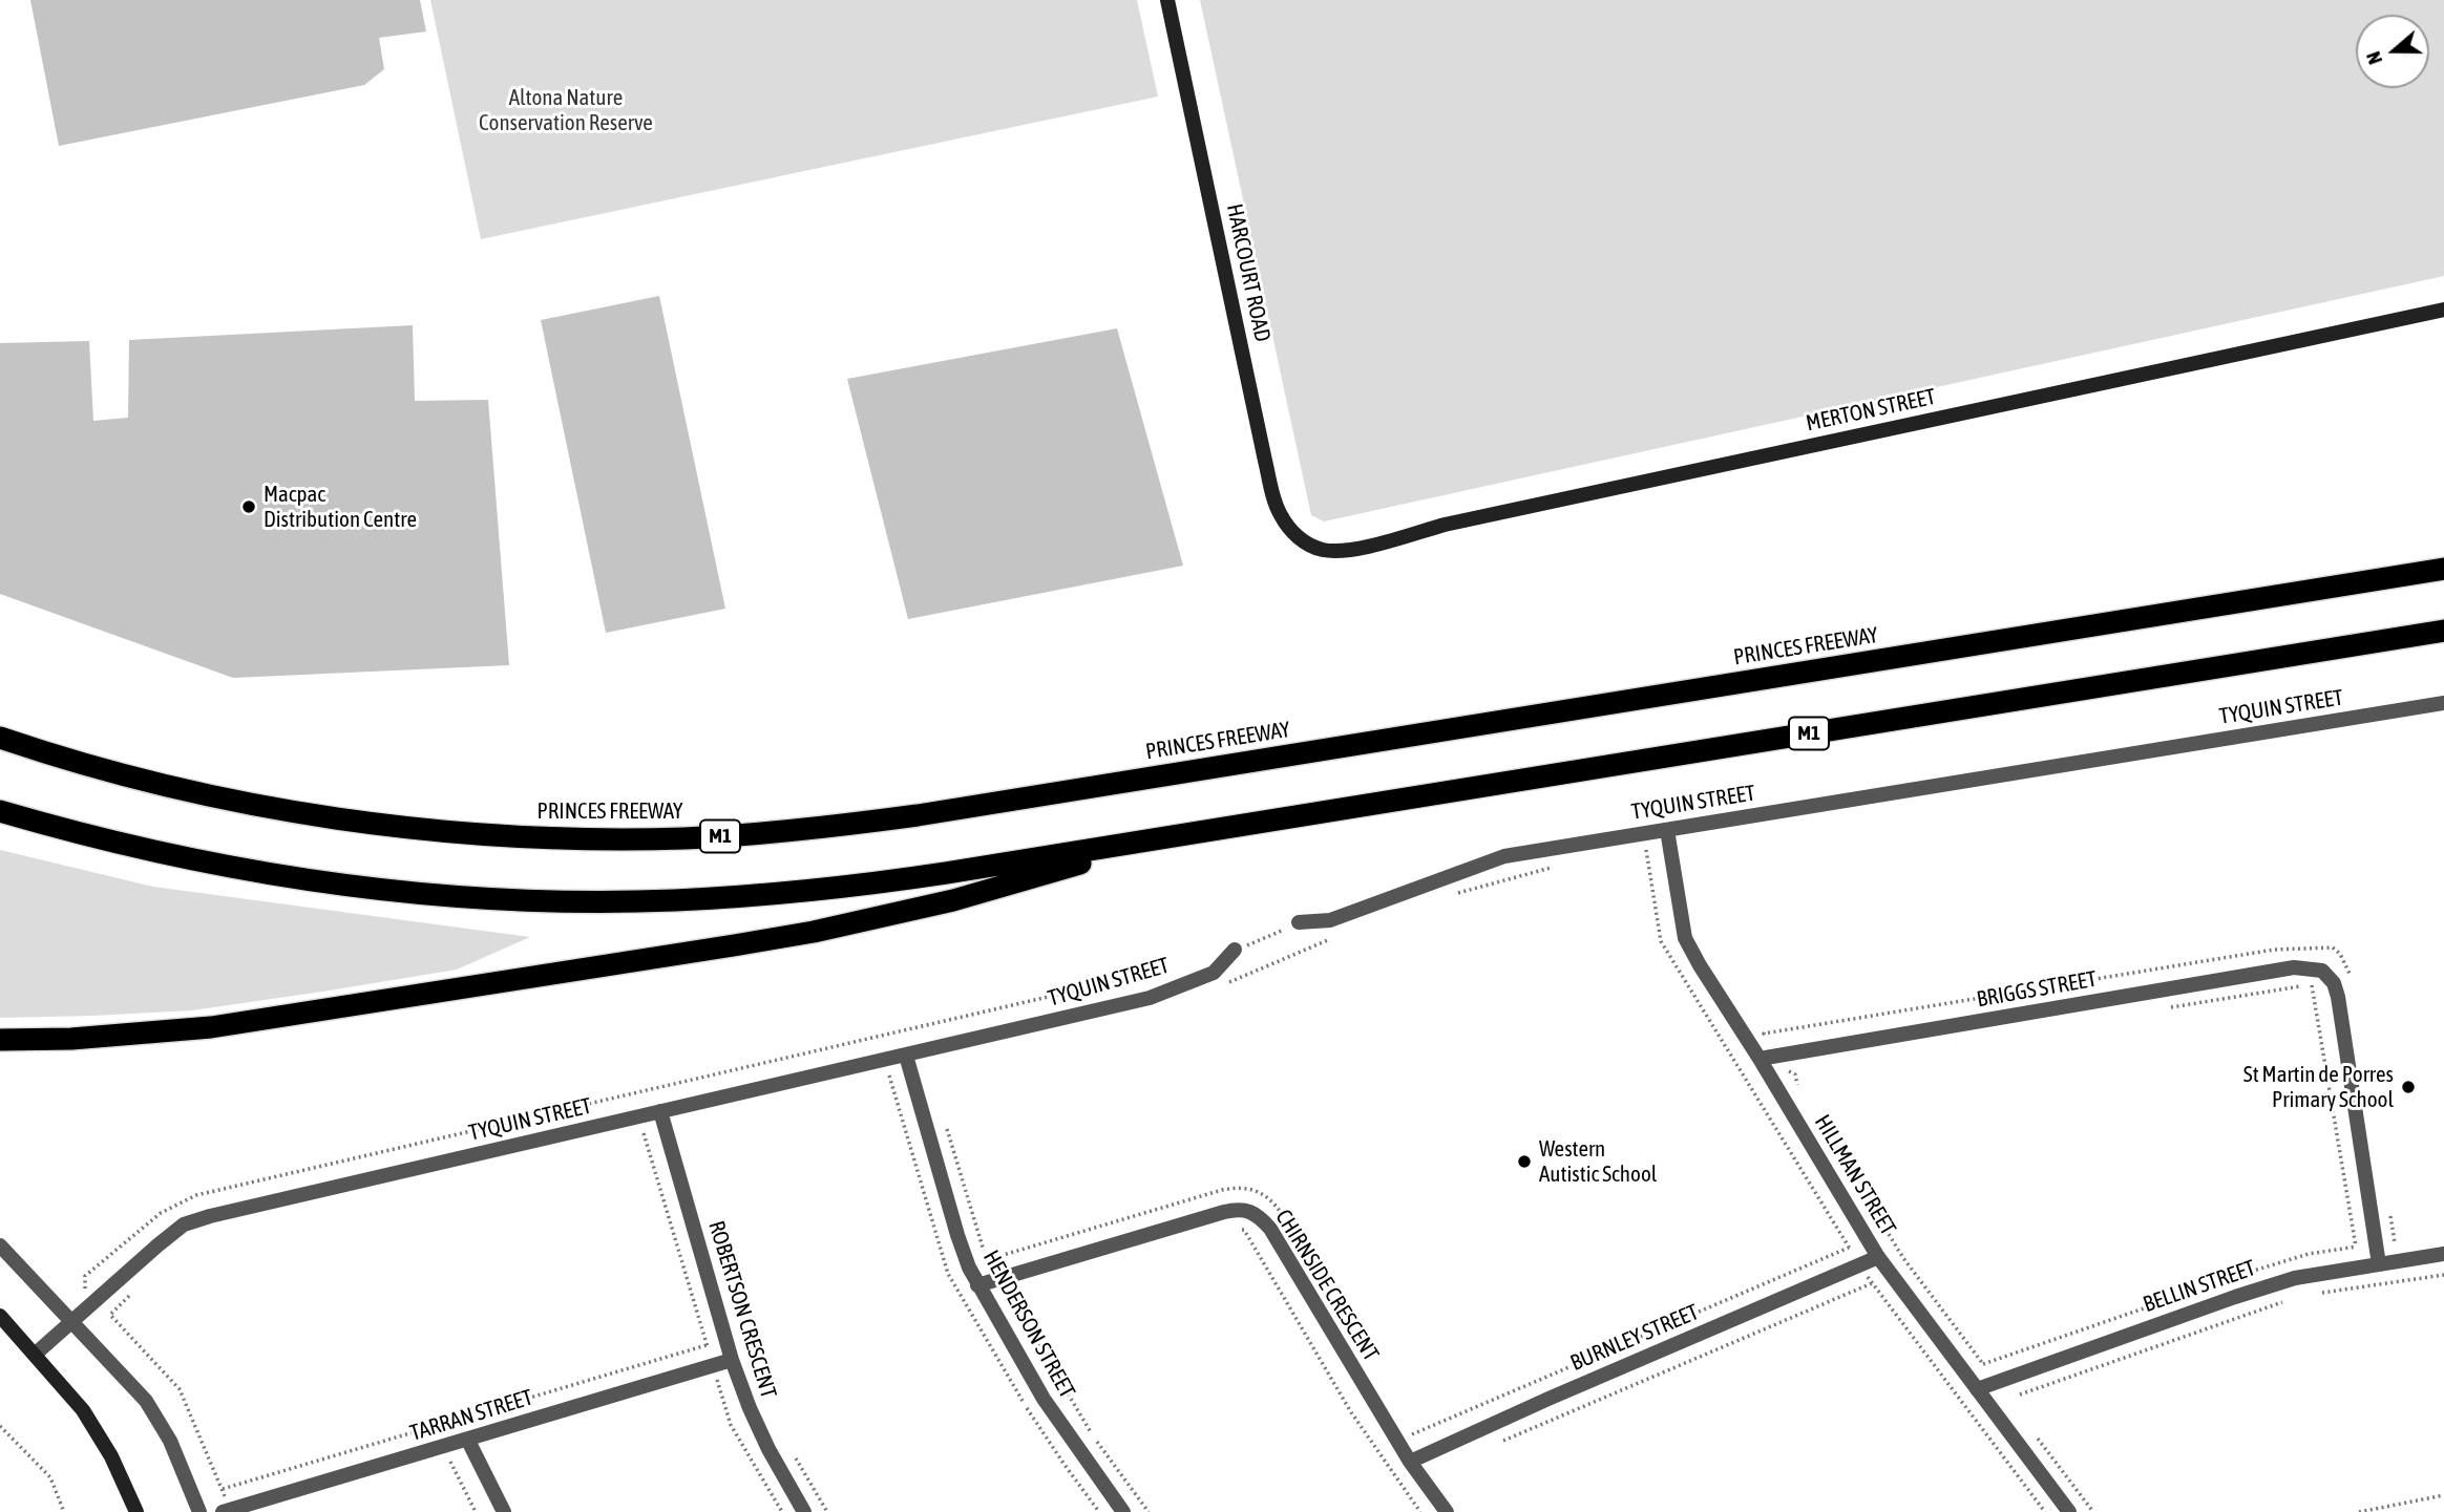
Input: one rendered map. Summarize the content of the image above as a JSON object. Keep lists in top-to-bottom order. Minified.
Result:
{"streets":{"highway":["PRINCES FREEWAY","M1"],"street":["HARCOURT ROAD","MERTON STREET","TYQUIN STREET","BRIGGS STREET","HILLMAN STREET","CHIRNSIDE CRESCENT","BELLIN STREET","ROBERTSON CRESCENT","HENDERSON STREET","BURNLEY STREET","TARRAN STREET"]},"crossings":[["HARCOURT ROAD","MERTON STREET"],["TYQUIN STREET","HILLMAN STREET"],["TYQUIN STREET","ROBERTSON CRESCENT"],["TYQUIN STREET","HENDERSON STREET"],["BRIGGS STREET","HILLMAN STREET"],["BRIGGS STREET","BELLIN STREET"],["HILLMAN STREET","BELLIN STREET"],["HILLMAN STREET","BURNLEY STREET"],["CHIRNSIDE CRESCENT","HENDERSON STREET"],["CHIRNSIDE CRESCENT","BURNLEY STREET"],["ROBERTSON CRESCENT","TARRAN STREET"]],"parks":["Altona Nature Conservation Reserve"],"places":["Macpac Distribution Centre","St Martin de Porres Primary School","Western Autistic School"],"north":"left"}
